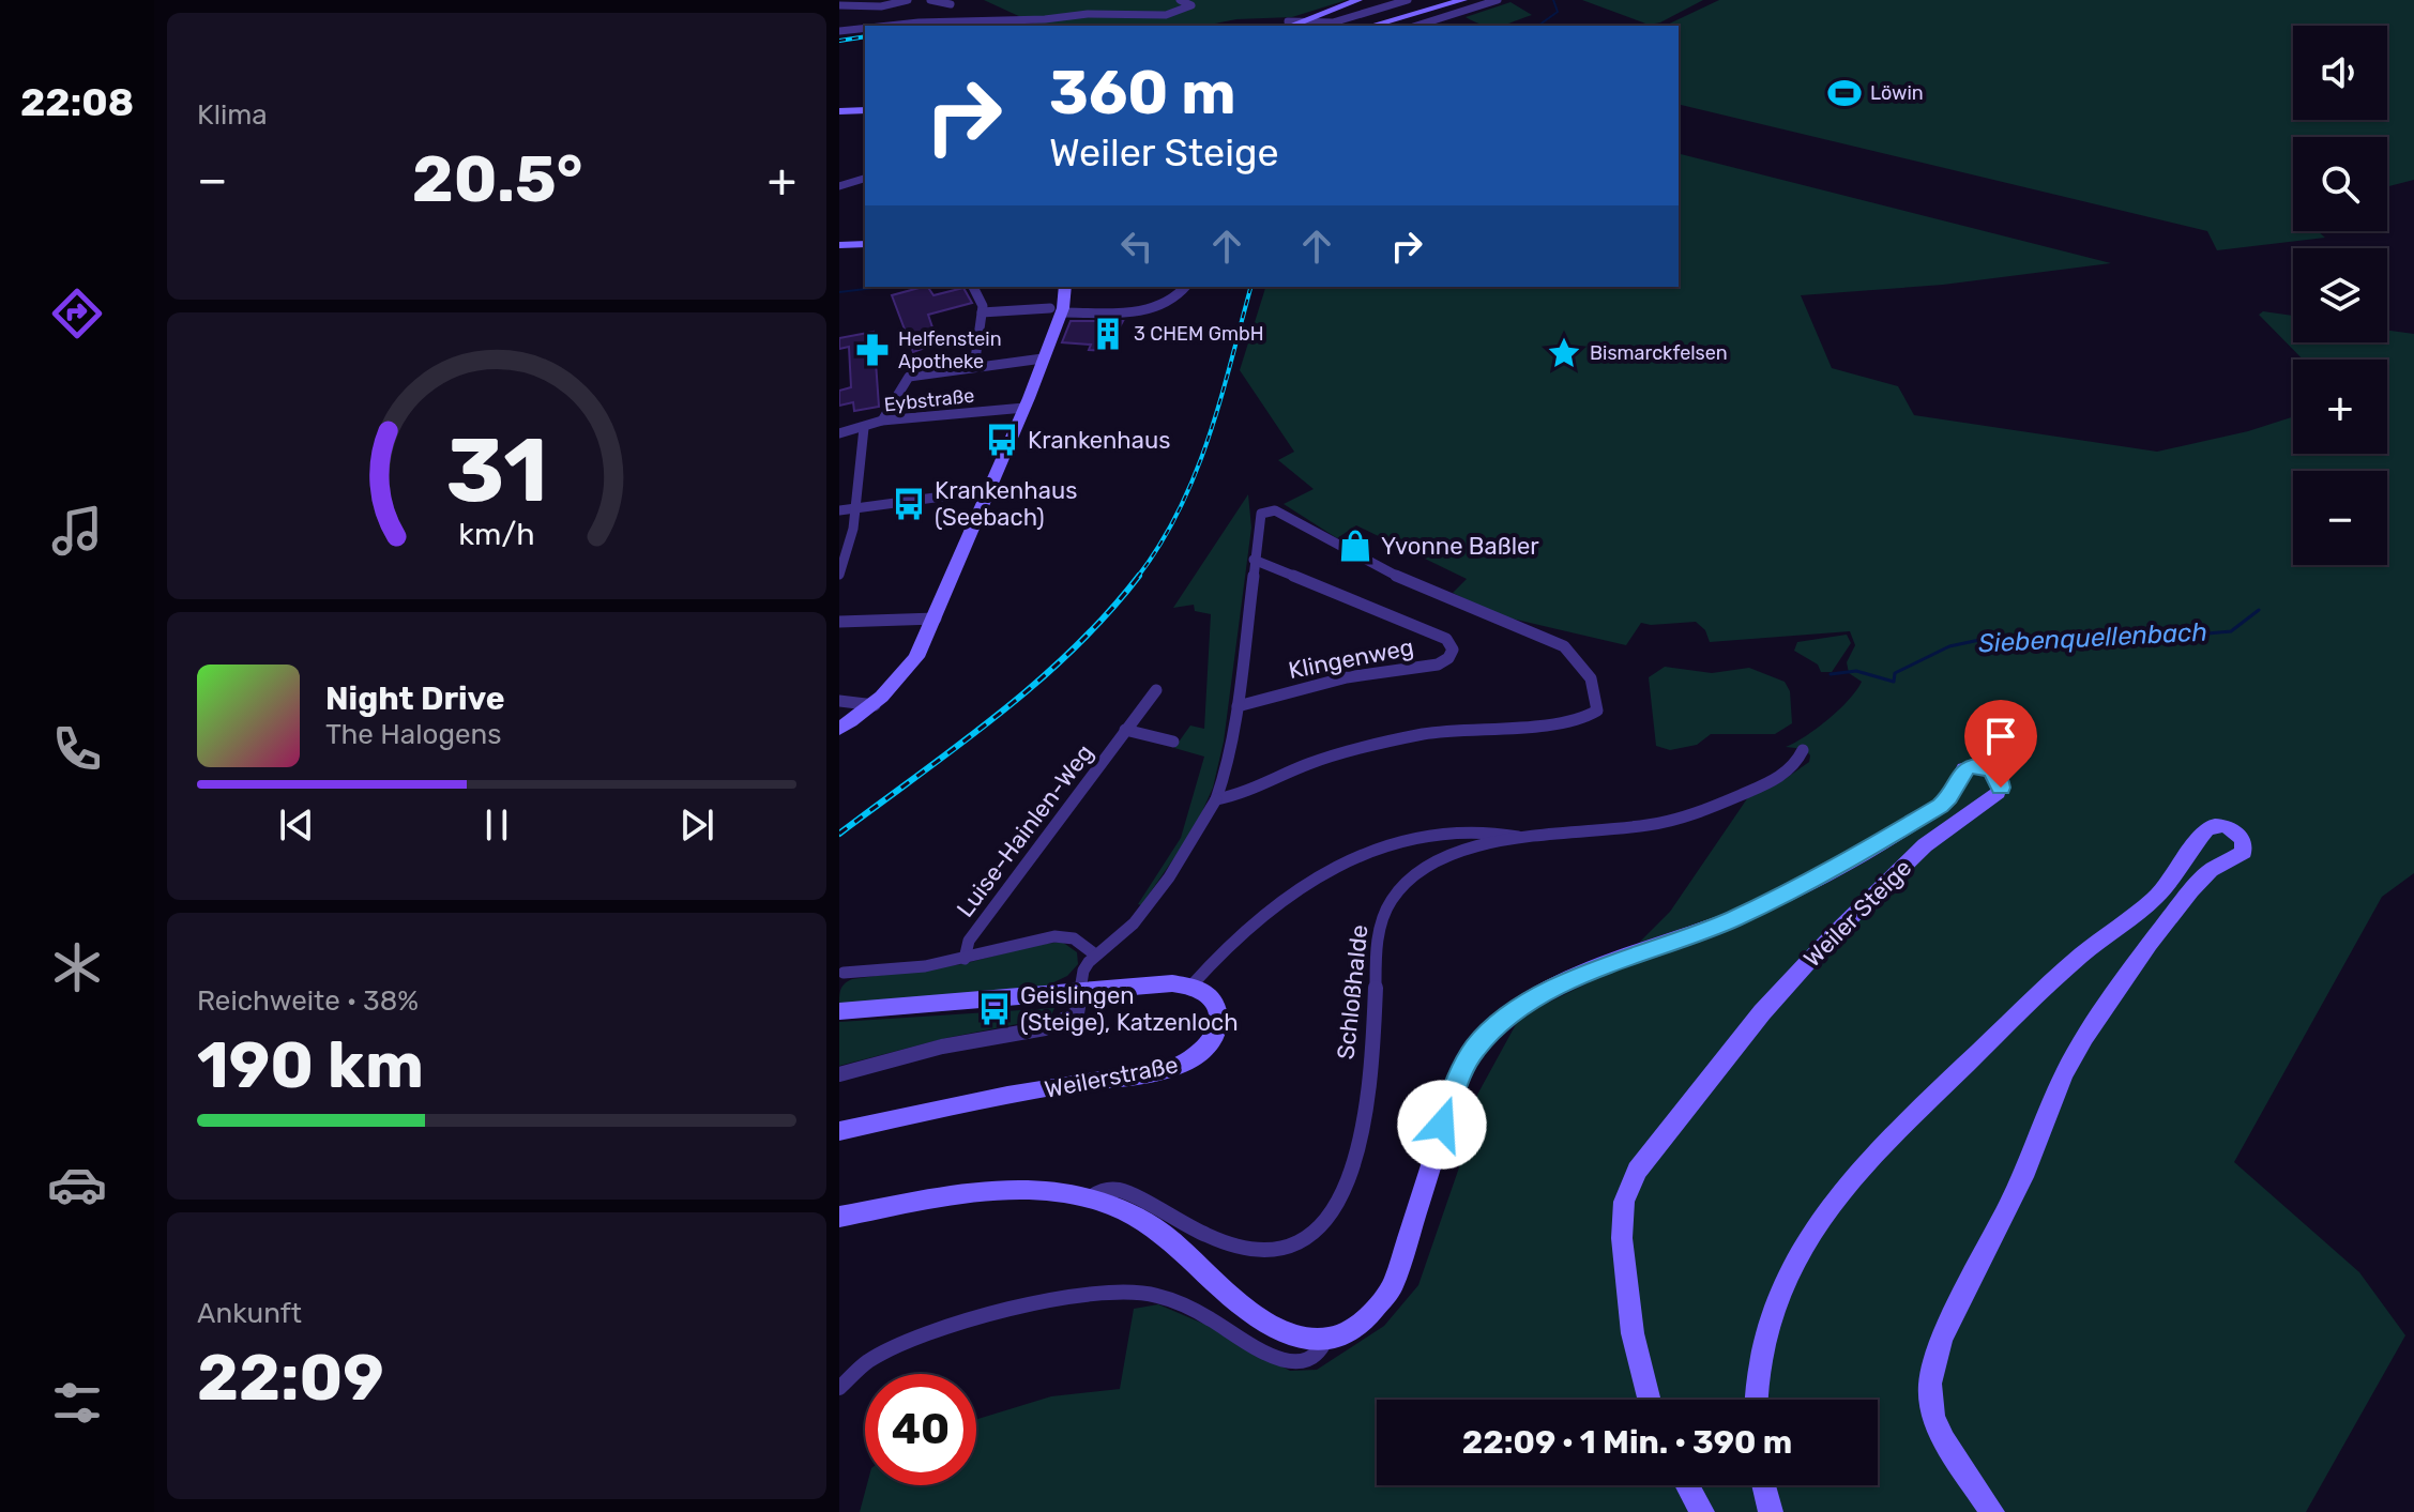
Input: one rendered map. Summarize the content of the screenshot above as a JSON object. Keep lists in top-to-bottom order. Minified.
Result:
{"streets":{"street":["Eybstraße","Klingenweg","Luise-Hainlen-Weg","Weiler Steige","Schloßhalde","Weilerstraße"]},"water":["Siebenquellenbach"],"places":{"sports":["Löwin"],"building":["3 CHEM GmbH"],"pharmacy":["Helfenstein Apotheke"],"place":["Bismarckfelsen"],"bus stop":["Krankenhaus","Krankenhaus (Seebach)","Geislingen (Steige), Katzenloch"],"shop":["Yvonne Baßler"]},"page":{"tabs":"22:08","tile":["Klima",["Reichweite · 38%","190 km"],["Ankunft","22:09"]],"map_buttons":["+","−"],"turn":["360 m","Weiler Steige"],"heat":["−","20.5°","+"],"song":["Night Drive","The Halogens"],"limit":"40","trip":"22:09 · 1 Min. · 390 m","gauge":["31","km/h"]}}
